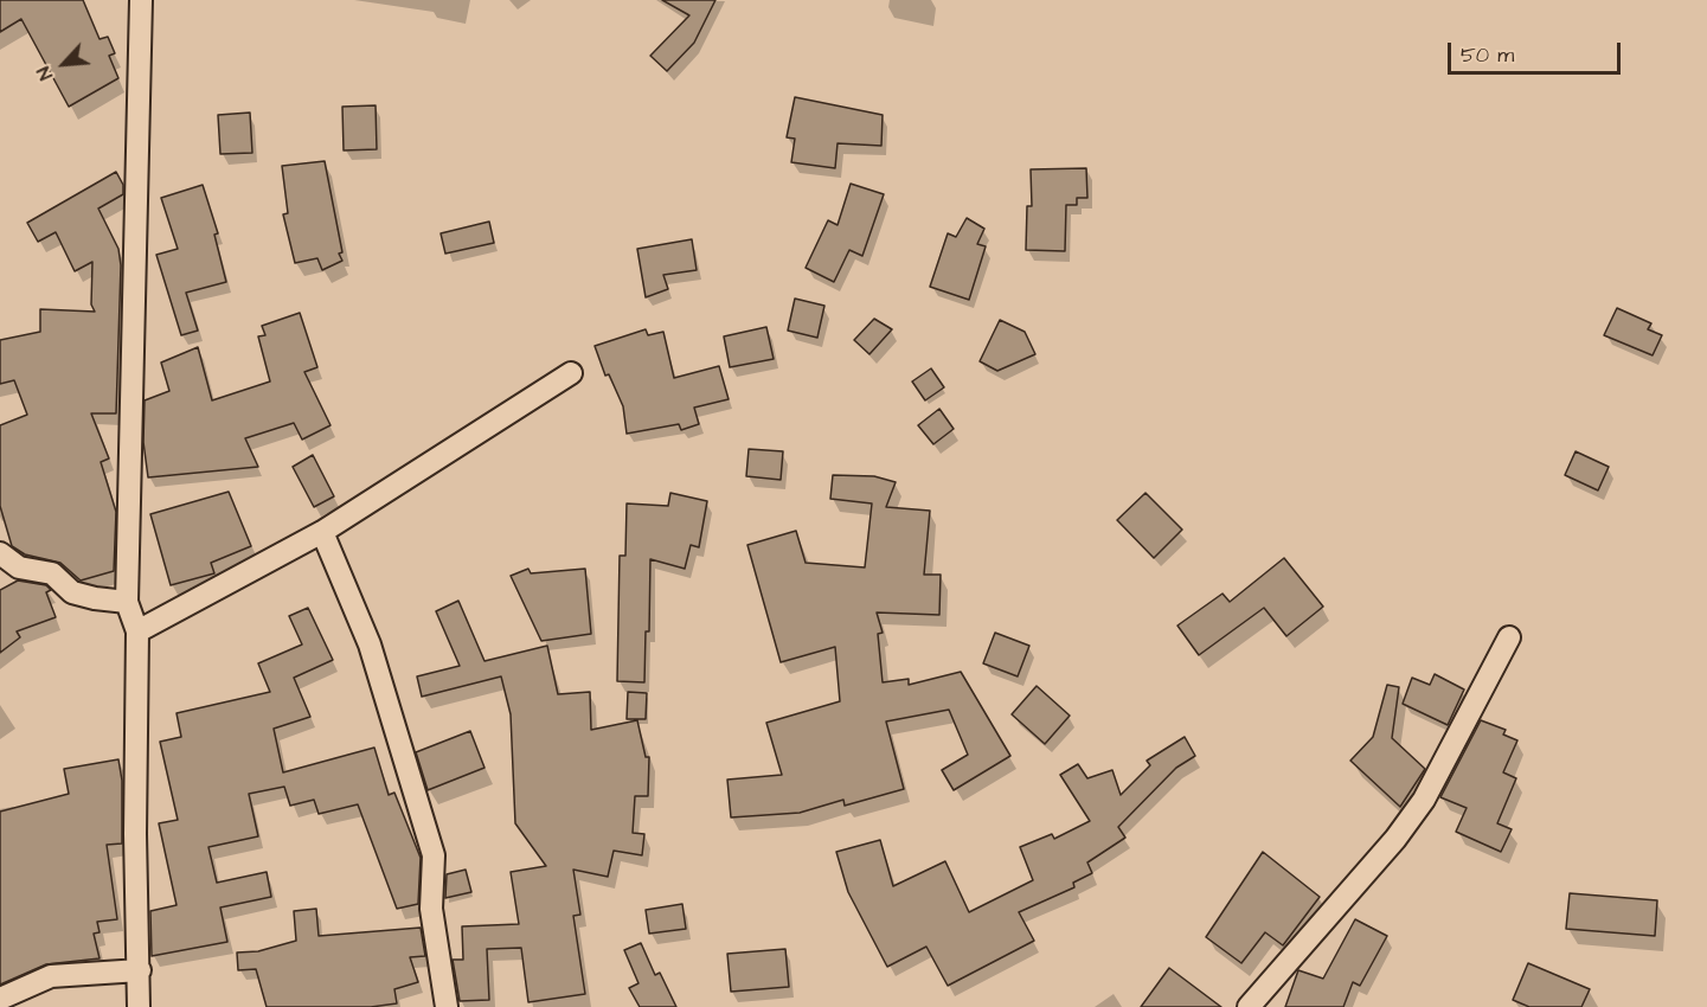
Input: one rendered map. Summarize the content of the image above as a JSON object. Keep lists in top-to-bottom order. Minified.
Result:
{"scale_bar":"50 m","north":"bottom left"}
